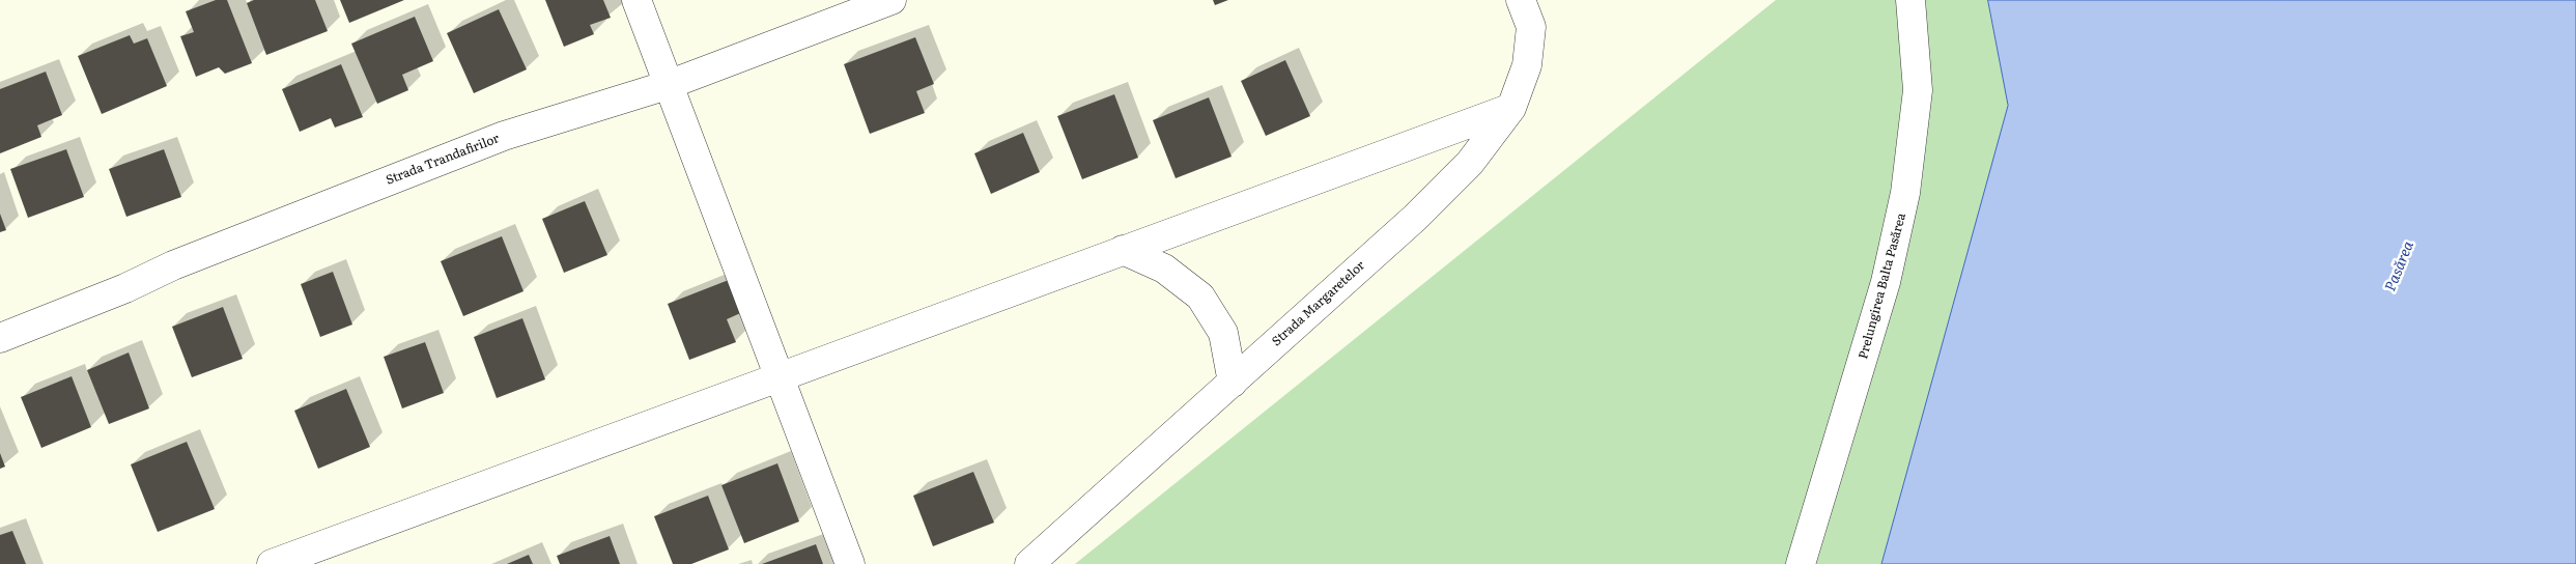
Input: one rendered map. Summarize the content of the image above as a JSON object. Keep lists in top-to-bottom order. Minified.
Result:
{"streets":{"street":["Strada Trandafirilor","Prelungirea Balta Pasărea","Strada Margaretelor"]},"water":["Pasărea"]}
